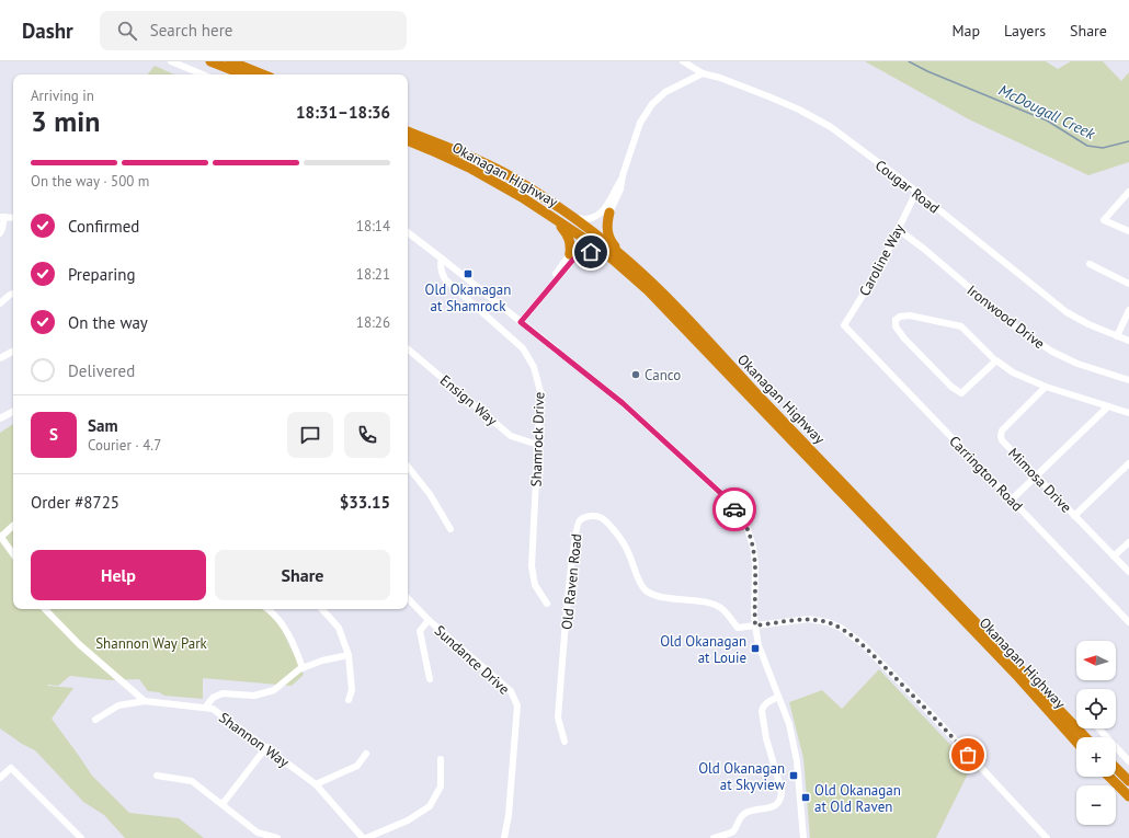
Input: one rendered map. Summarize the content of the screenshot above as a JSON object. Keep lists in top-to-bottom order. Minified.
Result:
{"streets":{"highway":["Okanagan Highway"],"street":["Cougar Road","Caroline Way","Ironwood Drive","Ensign Way","Shamrock Drive","Carrington Road","Mimosa Drive","Old Raven Road","Sundance Drive","Shannon Way"]},"crossings":[["Cougar Road","Caroline Way"],["Caroline Way","Ironwood Drive"],["Caroline Way","Carrington Road"],["Ensign Way","Shamrock Drive"]],"water":["McDougall Creek"],"parks":["Shannon Way Park"],"places":{"transit":["Old Okanagan at Shamrock","Old Okanagan at Louie","Old Okanagan at Skyview","Old Okanagan at Old Raven"],"other":["Canco"]},"north":"left","page":{"header":"Dashr","search":"Search here","nav":["Map","Layers","Share"],"heading":["3 min","Arriving in","18:31–18:36"],"panel":["Sam","Courier · 4.7","Order #8725","$33.15"],"bar":"On the way · 500 m","list":[["Confirmed","18:14"],["Preparing","18:21"],["On the way","18:26"],"Delivered"],"round":"S","buttons":["Help","Share"],"map_buttons":["+","−"]}}
